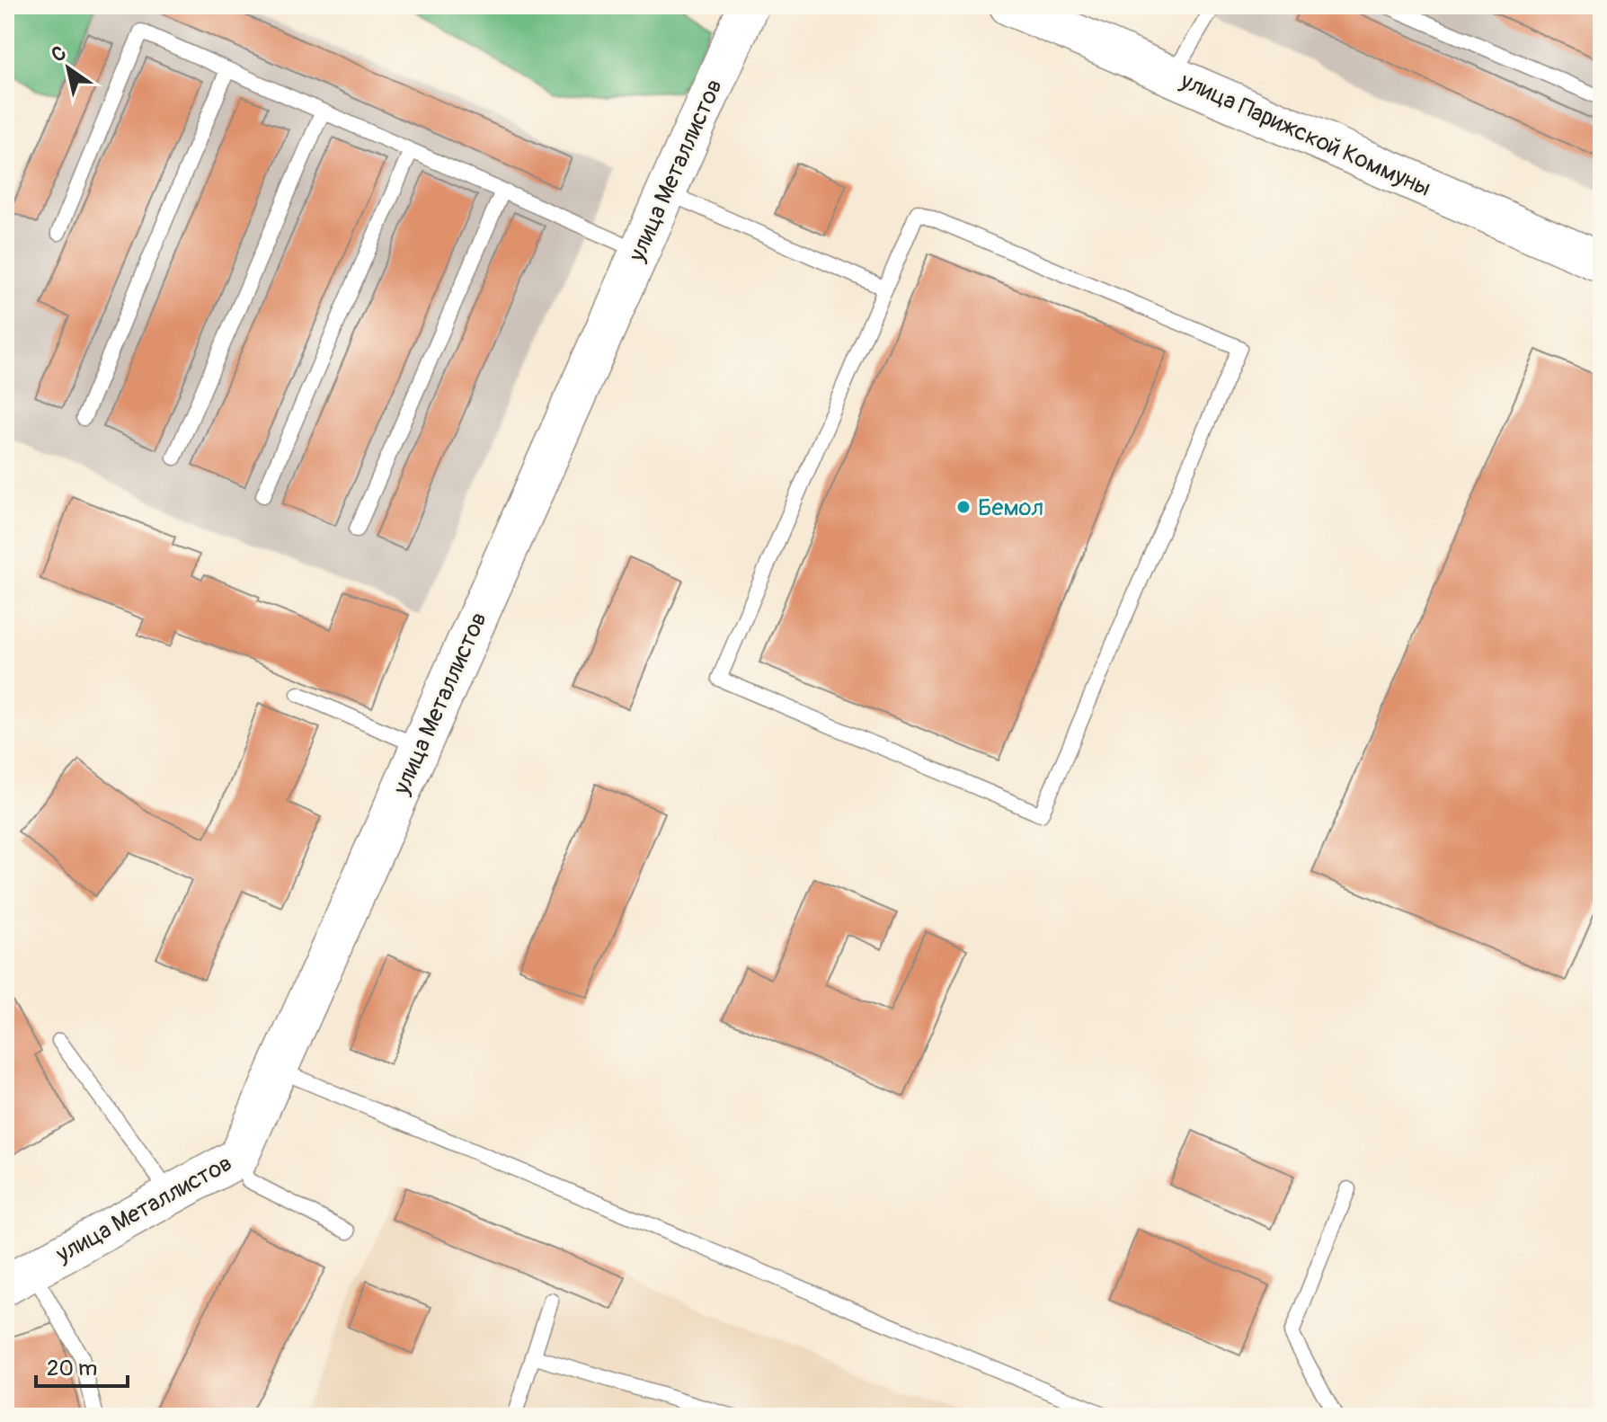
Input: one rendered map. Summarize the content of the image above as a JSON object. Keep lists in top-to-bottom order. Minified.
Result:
{"streets":{"street":["улица Парижской Коммуны","улица Металлистов"]},"places":["Бемол"],"scale_bar":"20 m","north":"top left"}
